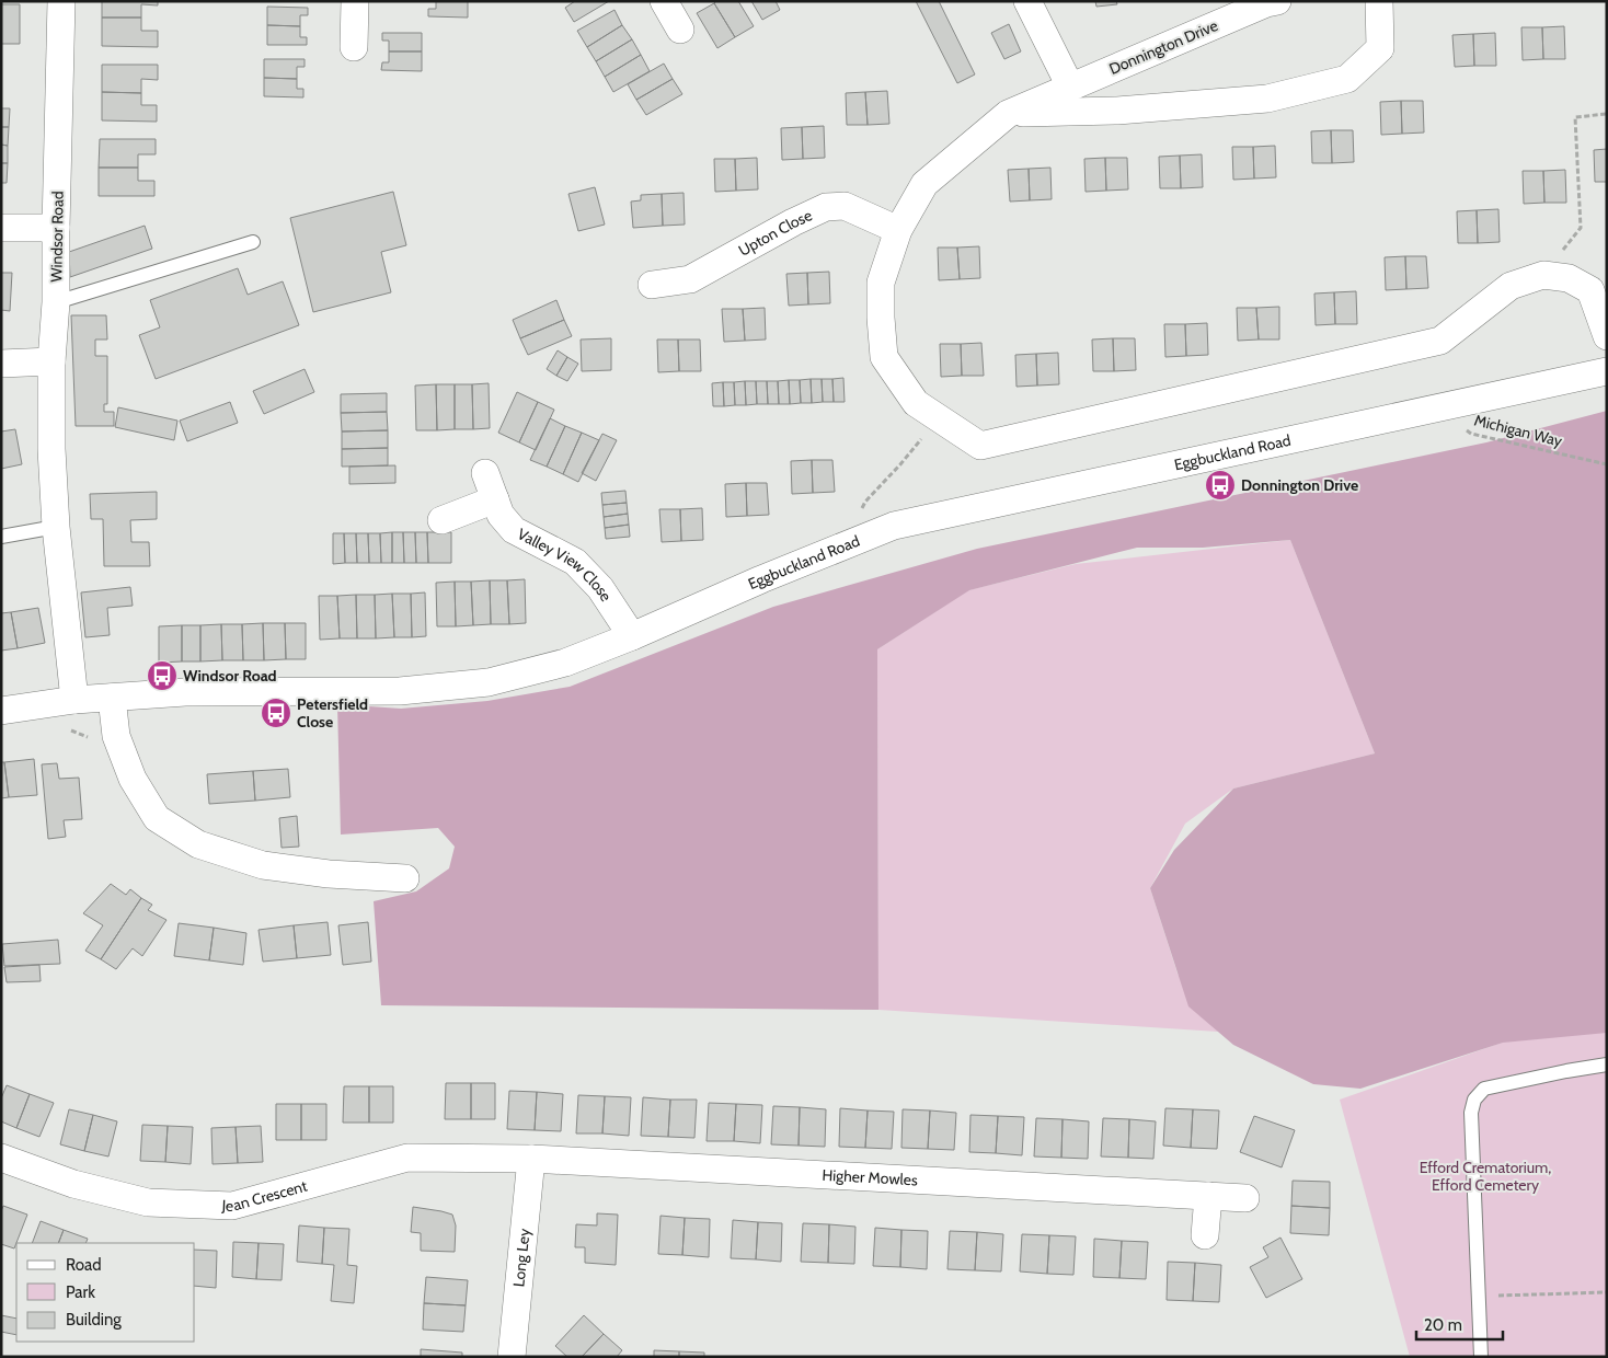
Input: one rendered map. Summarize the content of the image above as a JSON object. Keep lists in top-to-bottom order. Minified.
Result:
{"streets":{"street":["Donnington Drive","Upton Close","Windsor Road","Eggbuckland Road","Valley View Close","Higher Mowles","Jean Crescent","Long Ley"],"path":["Michigan Way"]},"crossings":[["Donnington Drive","Upton Close"],["Windsor Road","Eggbuckland Road"],["Michigan Way","Eggbuckland Road"],["Eggbuckland Road","Valley View Close"],["Higher Mowles","Jean Crescent"],["Higher Mowles","Long Ley"],["Jean Crescent","Long Ley"]],"parks":["Efford Crematorium, Efford Cemetery"],"places":{"bus stop":["Donnington Drive","Windsor Road","Petersfield Close"]},"legend":["Road","Park","Building"],"scale_bar":"20 m"}
